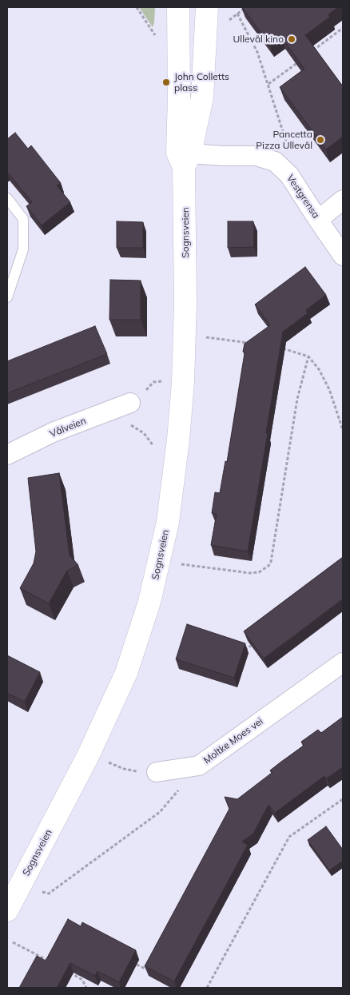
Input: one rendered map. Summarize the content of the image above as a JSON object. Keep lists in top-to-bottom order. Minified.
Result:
{"streets":{"main road":["Sognsveien"],"street":["Vestgrensa","Vålveien","Moltke Moes vei"]},"crossings":[["Vestgrensa","Sognsveien"]],"places":["Ullevål kino","John Colletts plass","Pancetta Pizza Ullevål"]}
